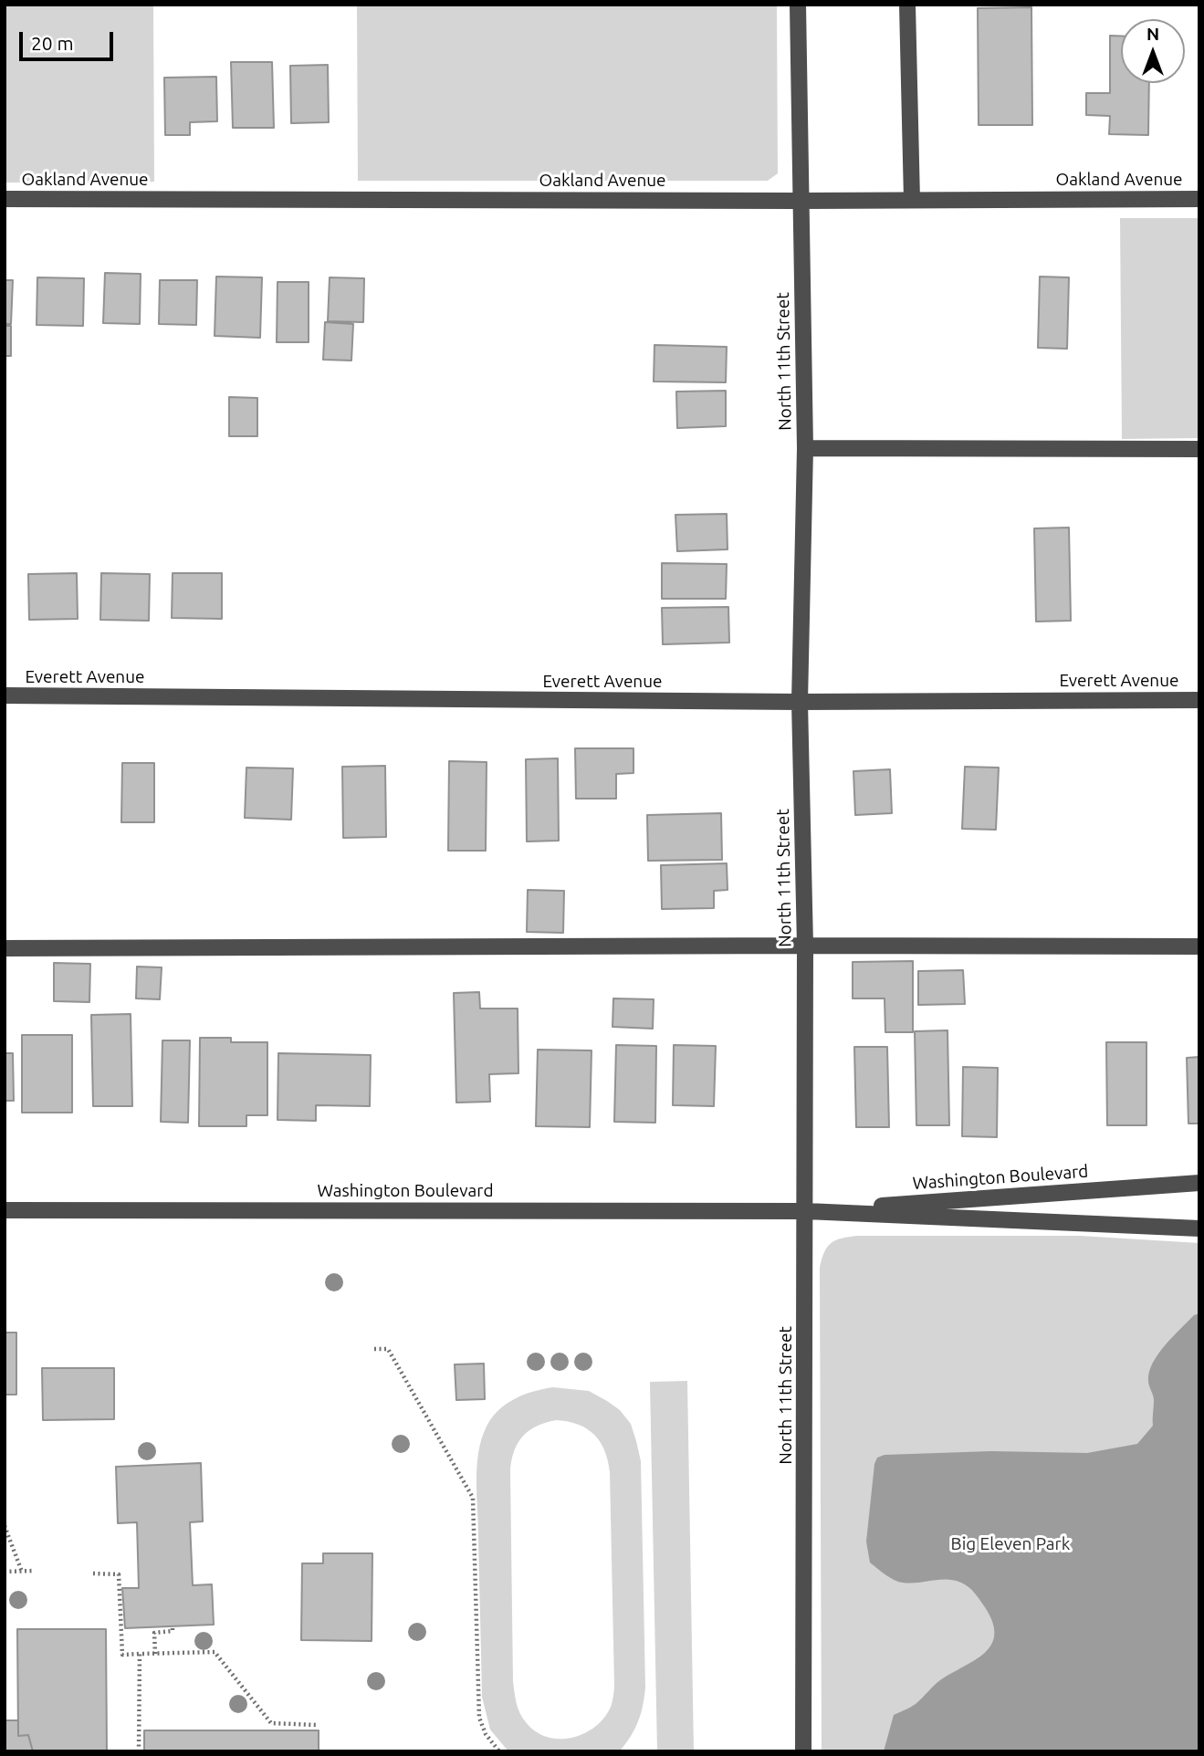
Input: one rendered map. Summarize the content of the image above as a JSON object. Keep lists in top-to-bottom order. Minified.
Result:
{"streets":{"street":["Oakland Avenue","North 11th Street","Everett Avenue","Washington Boulevard"]},"crossings":[["Oakland Avenue","North 11th Street"],["North 11th Street","Everett Avenue"],["North 11th Street","Washington Boulevard"]],"parks":["Big Eleven Park"],"scale_bar":"20 m","north":"top"}
